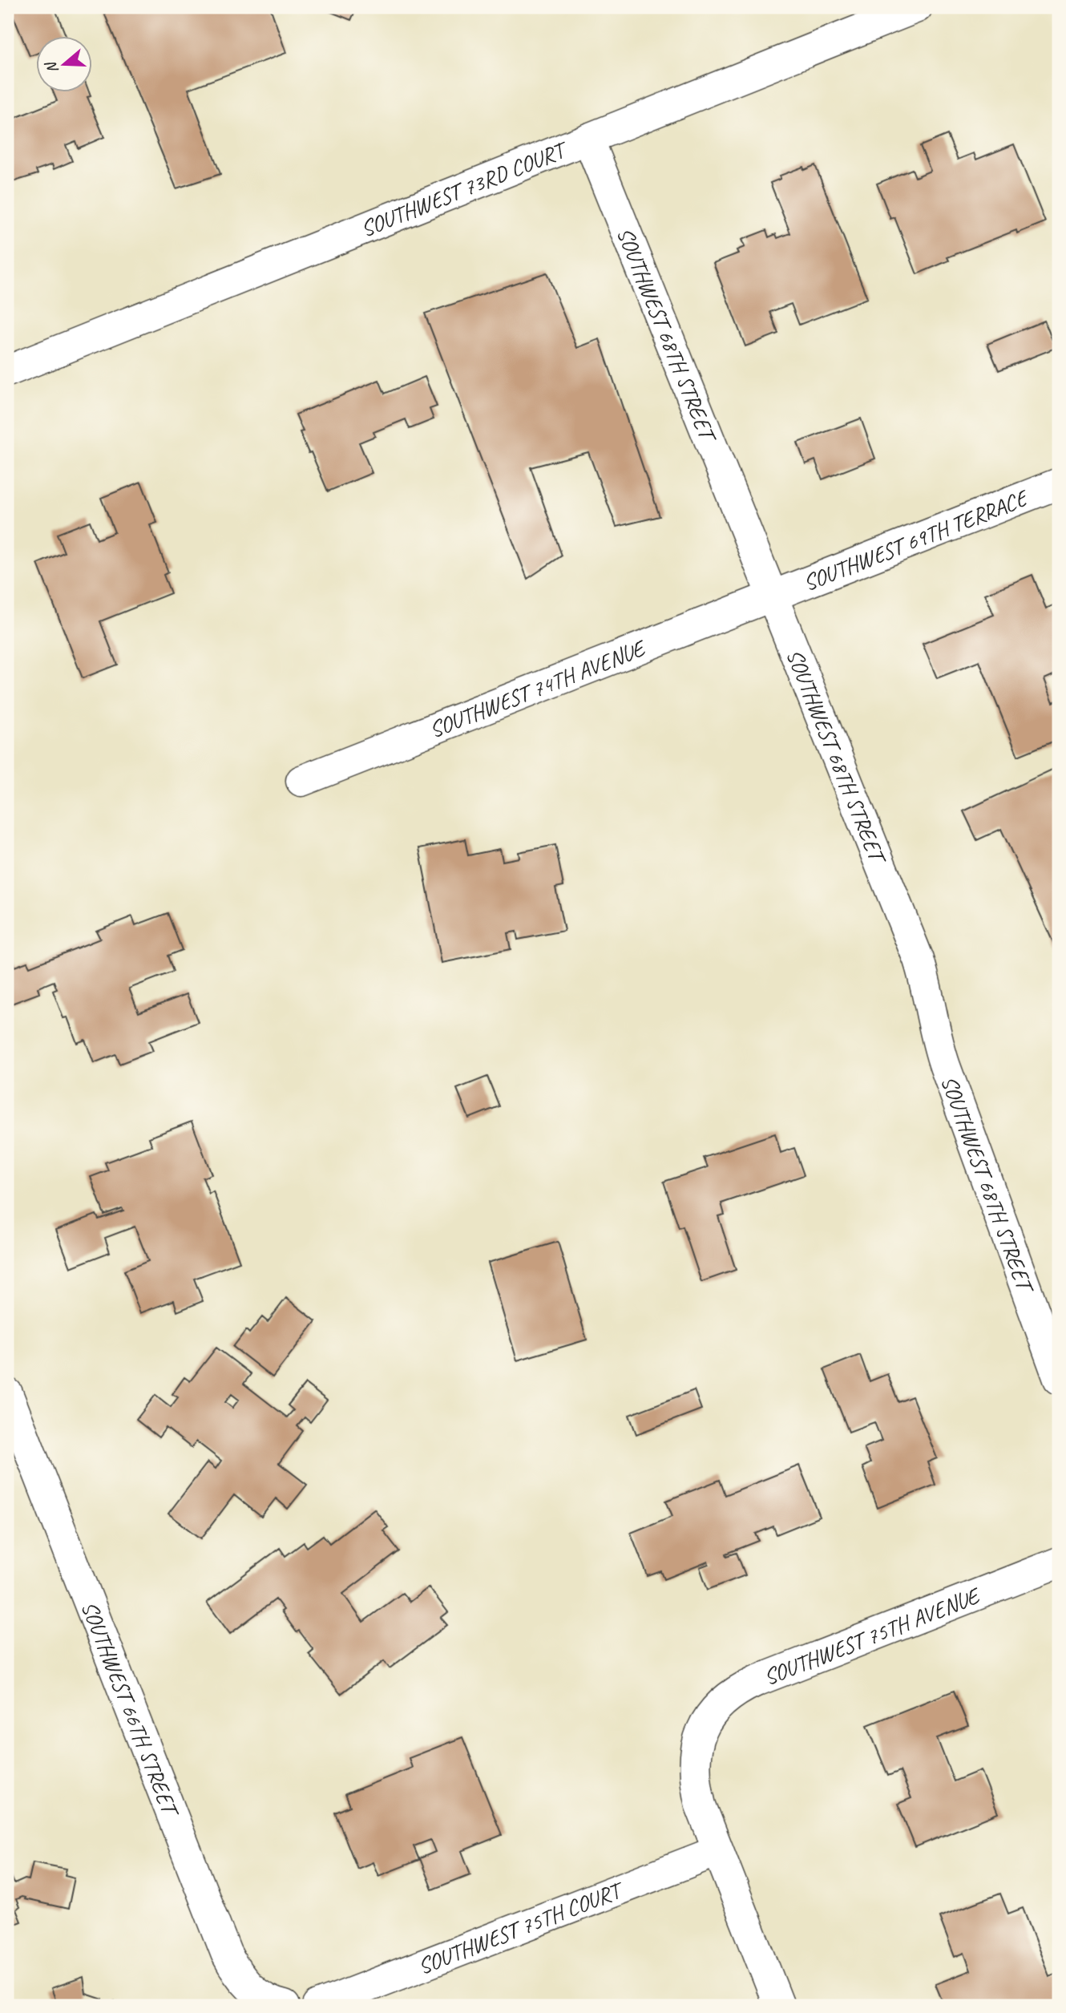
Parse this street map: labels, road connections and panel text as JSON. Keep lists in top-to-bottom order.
{
  "streets": {
    "street": [
      "SOUTHWEST 73RD COURT",
      "SOUTHWEST 68TH STREET",
      "SOUTHWEST 69TH TERRACE",
      "SOUTHWEST 74TH AVENUE",
      "SOUTHWEST 75TH AVENUE",
      "SOUTHWEST 66TH STREET",
      "SOUTHWEST 75TH COURT"
    ]
  },
  "crossings": [
    ["SOUTHWEST 73RD COURT", "SOUTHWEST 68TH STREET"],
    ["SOUTHWEST 68TH STREET", "SOUTHWEST 69TH TERRACE"],
    ["SOUTHWEST 68TH STREET", "SOUTHWEST 74TH AVENUE"],
    ["SOUTHWEST 69TH TERRACE", "SOUTHWEST 74TH AVENUE"],
    ["SOUTHWEST 75TH AVENUE", "SOUTHWEST 75TH COURT"]
  ],
  "north": "left"
}
